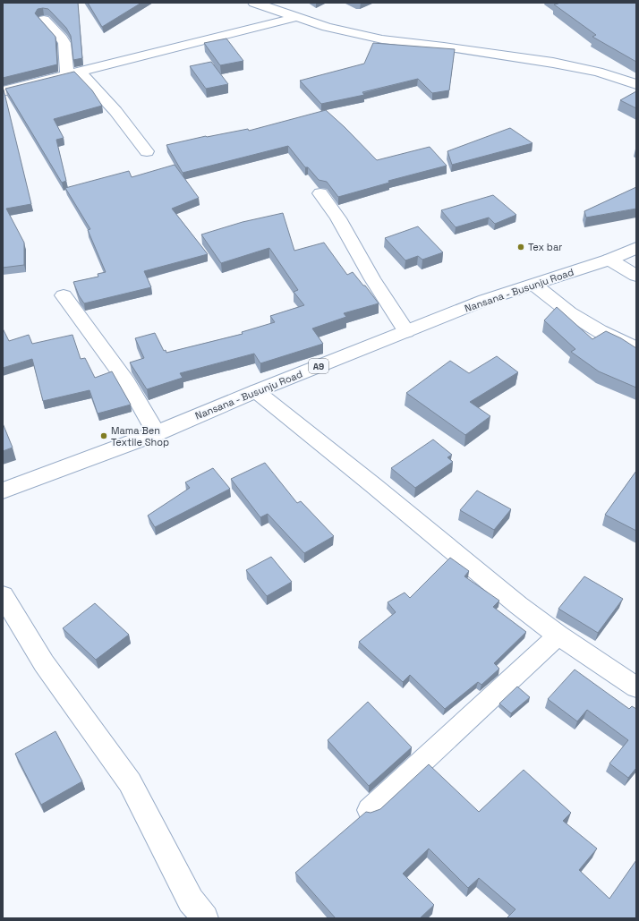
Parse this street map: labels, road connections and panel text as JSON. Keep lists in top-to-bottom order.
{
  "streets": {
    "street": ["Nansana - Busunju Road", "A9"]
  },
  "places": ["Tex bar", "Mama Ben Textile Shop"]
}
